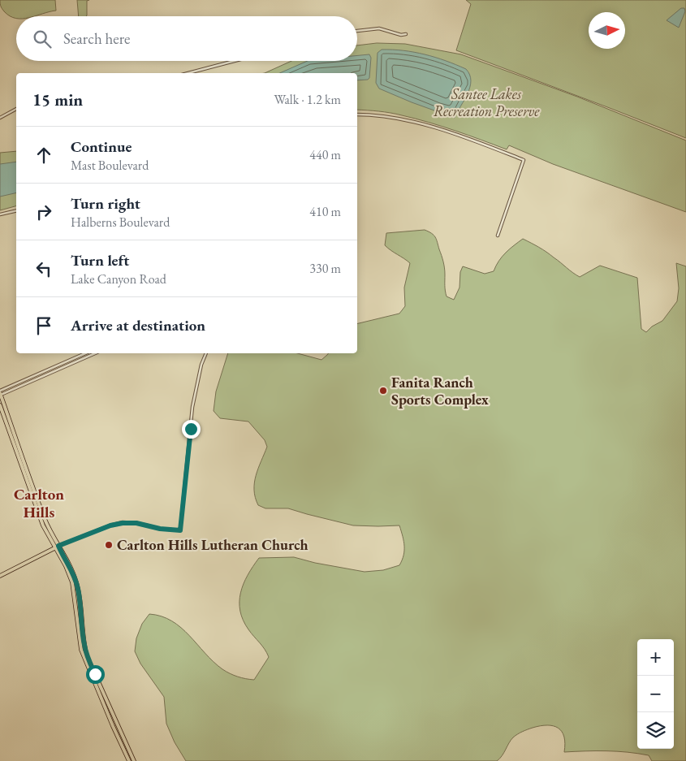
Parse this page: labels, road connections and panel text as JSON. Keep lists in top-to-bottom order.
{
  "districts": ["Carlton Hills"],
  "parks": ["Santee Lakes Recreation Preserve"],
  "places": ["Fanita Ranch Sports Complex", "Carlton Hills Lutheran Church"],
  "north": "right",
  "page": {
    "search": "Search here",
    "heading": ["15 min", "Walk · 1.2 km"],
    "list": [
      ["Continue", "Mast Boulevard", "440 m"],
      ["Turn right", "Halberns Boulevard", "410 m"],
      ["Turn left", "Lake Canyon Road", "330 m"],
      "Arrive at destination"
    ],
    "map_buttons": ["+", "−"]
  }
}
